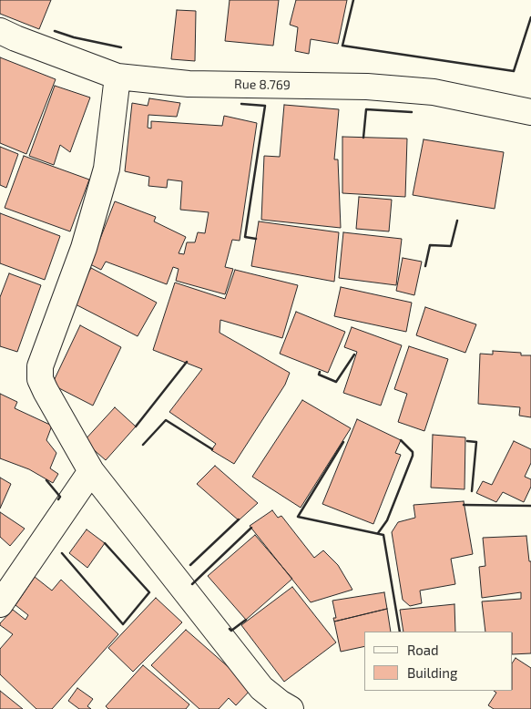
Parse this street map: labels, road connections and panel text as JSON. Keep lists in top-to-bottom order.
{
  "streets": {
    "street": ["Rue 8.769"]
  },
  "legend": ["Road", "Building"]
}
